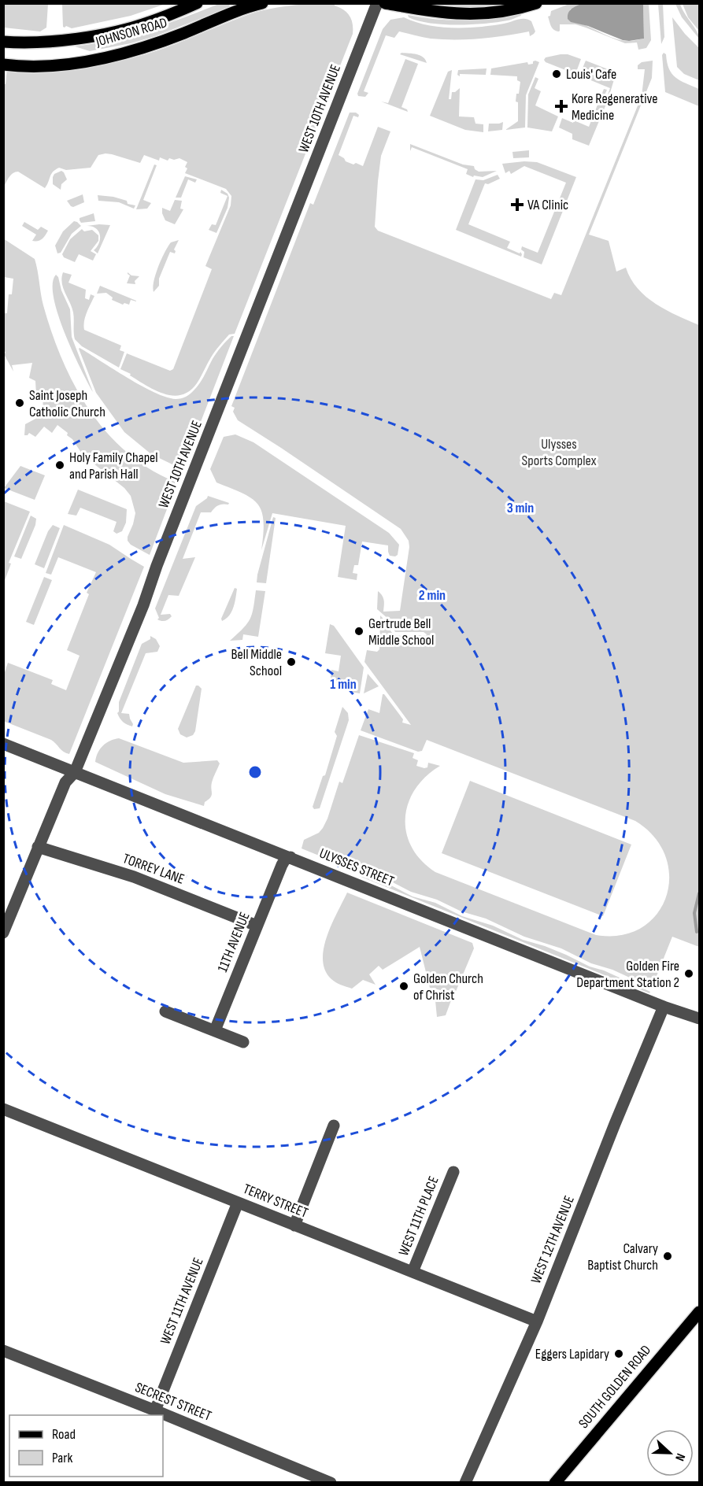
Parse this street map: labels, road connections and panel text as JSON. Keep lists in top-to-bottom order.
{
  "streets": {
    "main road": ["JOHNSON ROAD", "SOUTH GOLDEN ROAD"],
    "street": [
      "WEST 10TH AVENUE",
      "ULYSSES STREET",
      "TORREY LANE",
      "11TH AVENUE",
      "TERRY STREET",
      "WEST 11TH PLACE",
      "WEST 12TH AVENUE",
      "WEST 11TH AVENUE",
      "SECREST STREET"
    ]
  },
  "crossings": [
    ["WEST 10TH AVENUE", "ULYSSES STREET"],
    ["WEST 10TH AVENUE", "TORREY LANE"],
    ["ULYSSES STREET", "11TH AVENUE"],
    ["ULYSSES STREET", "WEST 12TH AVENUE"],
    ["TORREY LANE", "11TH AVENUE"],
    ["TERRY STREET", "WEST 11TH PLACE"],
    ["TERRY STREET", "WEST 12TH AVENUE"],
    ["TERRY STREET", "WEST 11TH AVENUE"],
    ["WEST 11TH AVENUE", "SECREST STREET"]
  ],
  "parks": ["Ulysses Sports Complex"],
  "places": {
    "other": [
      "Louis' Cafe",
      "Saint Joseph Catholic Church",
      "Holy Family Chapel and Parish Hall",
      "Gertrude Bell Middle School",
      "Bell Middle School",
      "Golden Fire Department Station 2",
      "Golden Church of Christ",
      "Calvary Baptist Church",
      "Eggers Lapidary"
    ],
    "health": ["Kore Regenerative Medicine", "VA Clinic"]
  },
  "legend": ["Road", "Park"],
  "north": "right",
  "rings": ["3 min", "2 min", "1 min"]
}
